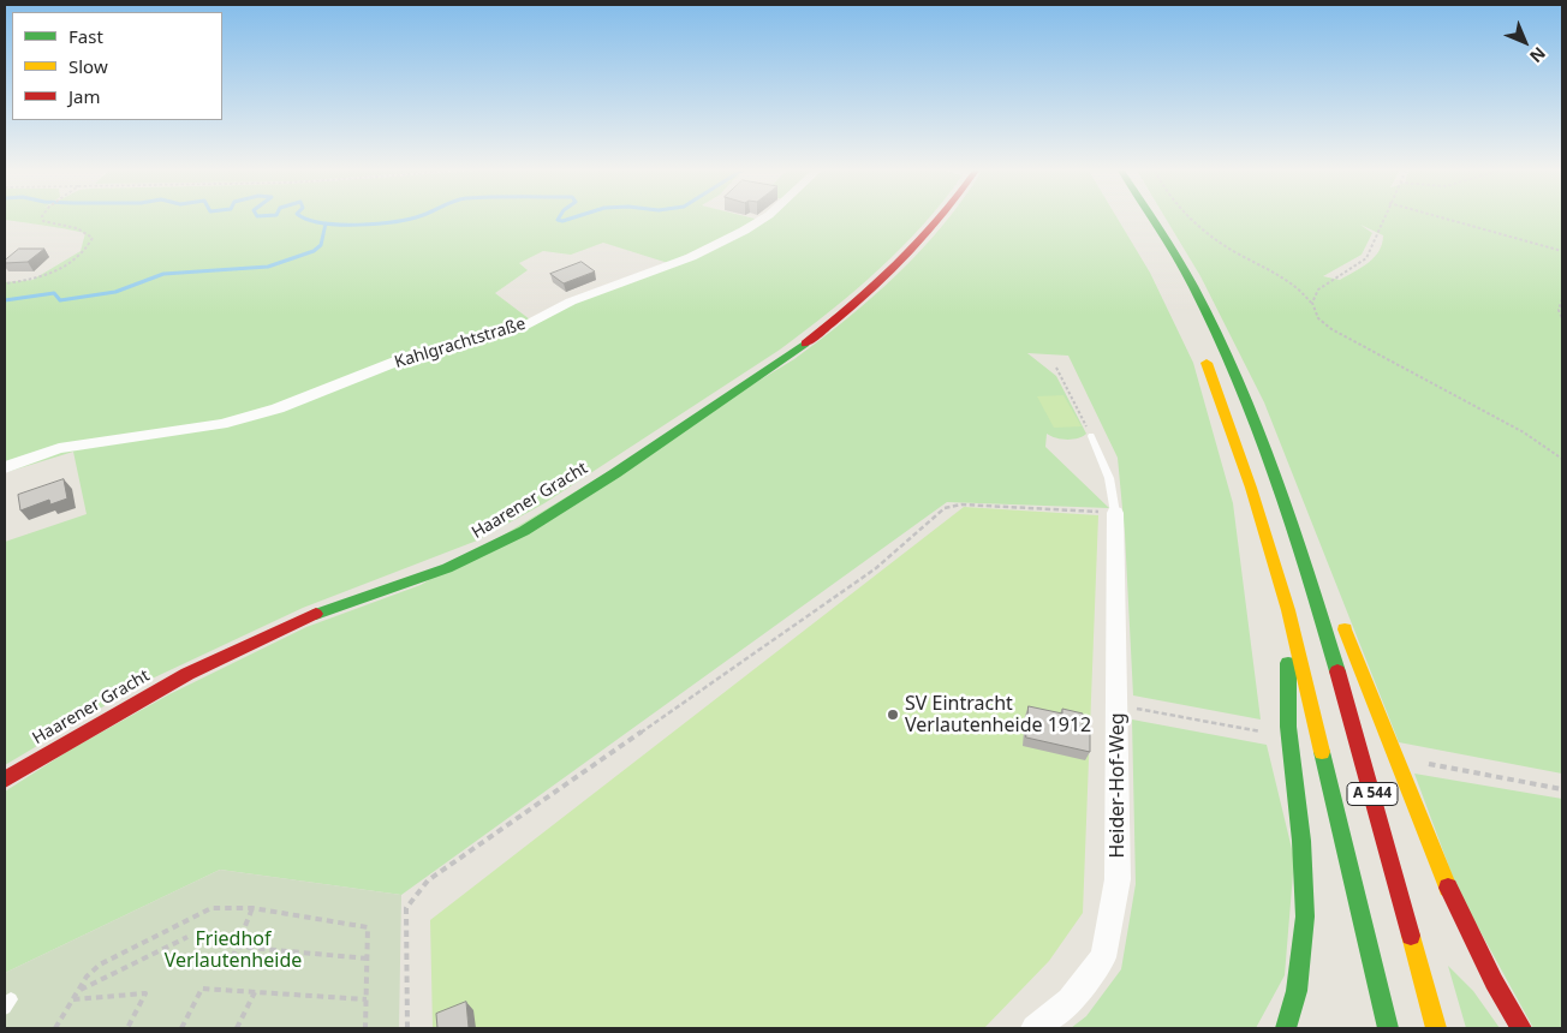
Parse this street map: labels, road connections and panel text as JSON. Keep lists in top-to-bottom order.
{
  "streets": {
    "main road": ["Haarener Gracht", "A 544"],
    "street": ["Kahlgrachtstraße", "Heider-Hof-Weg"]
  },
  "parks": ["Friedhof Verlautenheide"],
  "places": ["SV Eintracht Verlautenheide 1912"],
  "legend": ["Fast", "Slow", "Jam"],
  "north": "bottom right"
}
